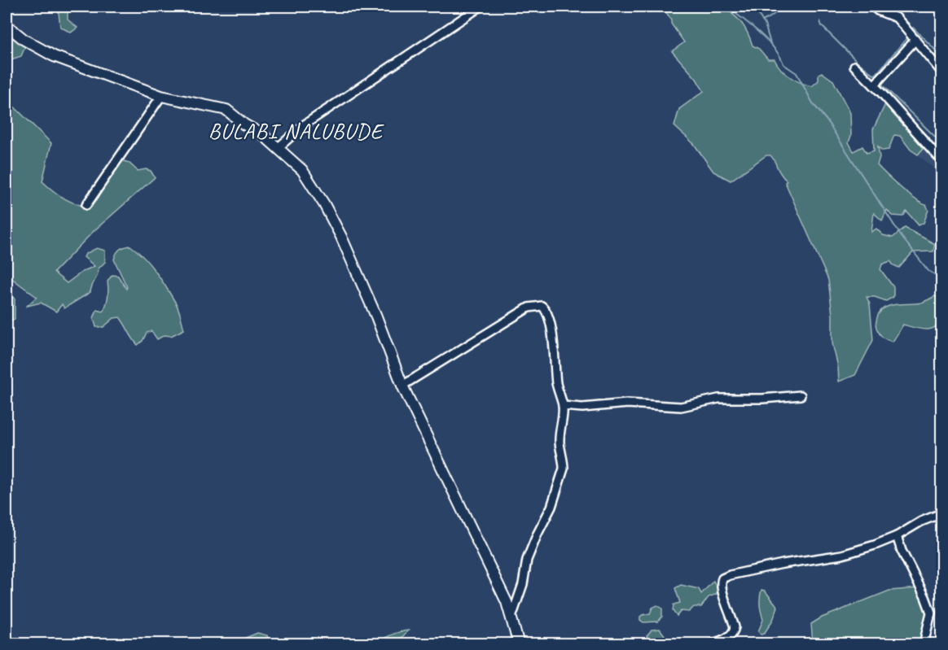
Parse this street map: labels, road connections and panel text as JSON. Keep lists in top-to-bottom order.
{
  "districts": ["BULABI NALUBUDE"]
}
